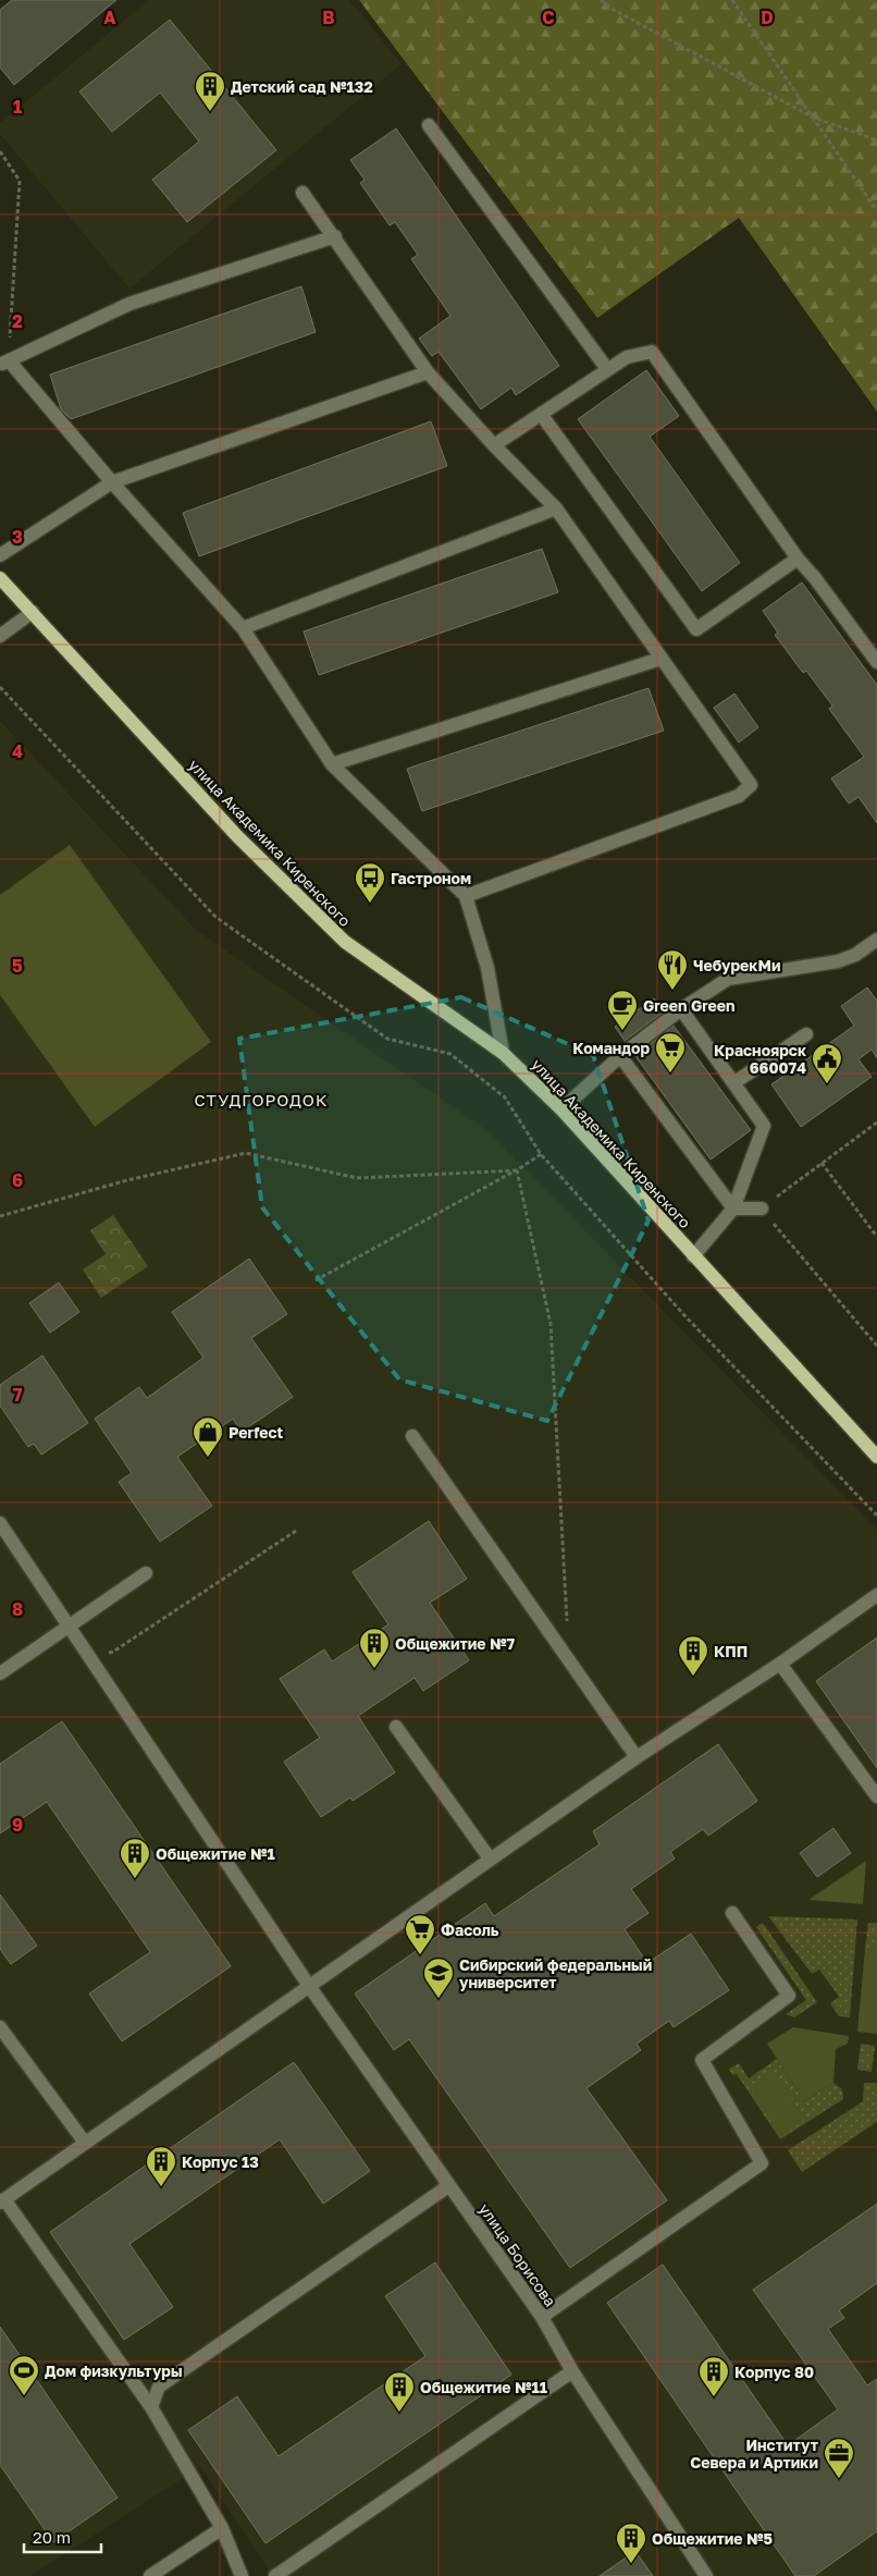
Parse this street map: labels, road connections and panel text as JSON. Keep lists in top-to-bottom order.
{
  "streets": {
    "main road": ["улица Академика Киренского"],
    "street": ["улица Борисова"]
  },
  "districts": ["СТУДГОРОДОК"],
  "places": {
    "building": [
      "Детский сад №132",
      "Общежитие №7",
      "КПП",
      "Общежитие №1",
      "Корпус 13",
      "Корпус 80",
      "Общежитие №11",
      "Общежитие №5"
    ],
    "bus stop": ["Гастроном"],
    "restaurant": ["ЧебурекМи"],
    "cafe": ["Green Green"],
    "supermarket": ["Командор", "Фасоль"],
    "public building": ["Красноярск 660074"],
    "shop": ["Perfect"],
    "school or university": ["Сибирский федеральный университет"],
    "sports": ["Дом физкультуры"],
    "office": ["Институт Севера и Артики"]
  },
  "scale_bar": "20 m",
  "grid": {
    "columns": [
      "A",
      "B",
      "C",
      "D"
    ],
    "rows": [
      "1",
      "2",
      "3",
      "4",
      "5",
      "6",
      "7",
      "8",
      "9"
    ]
  }
}
